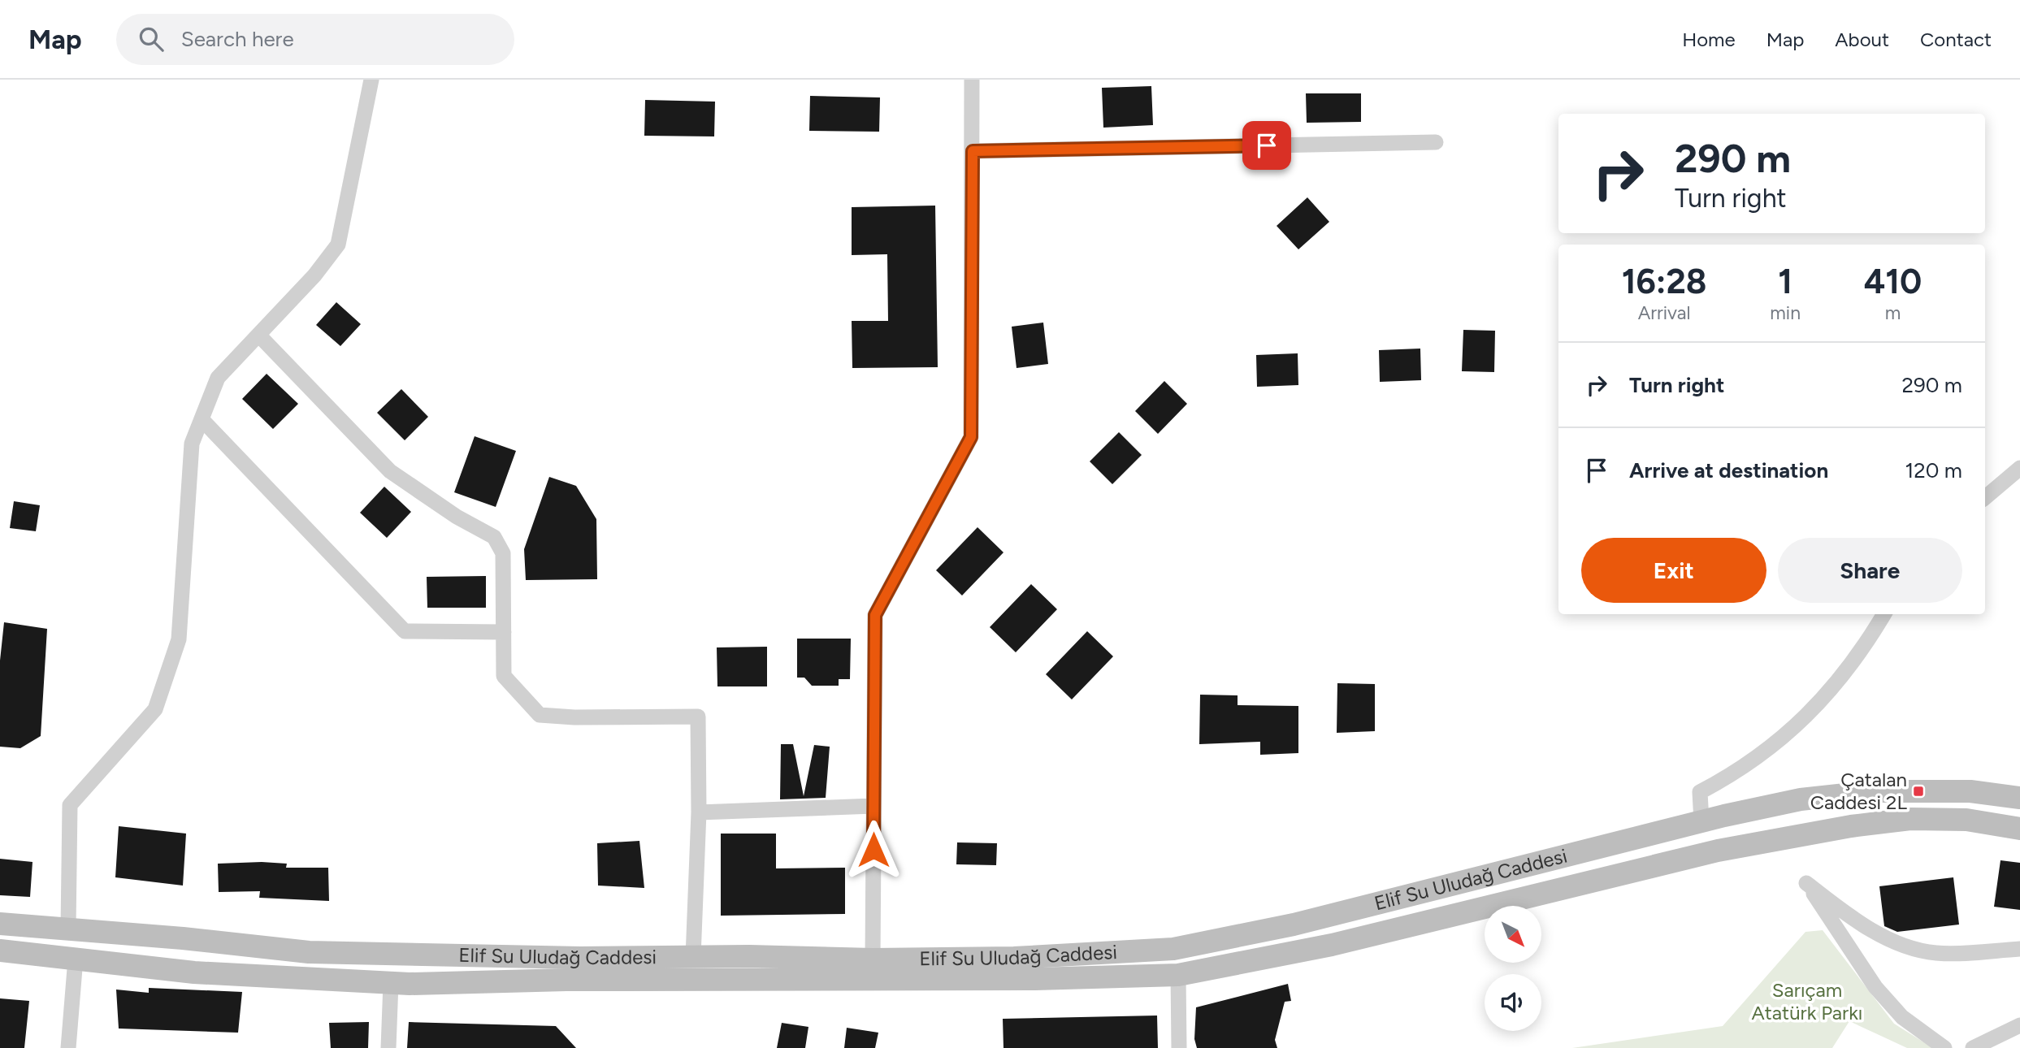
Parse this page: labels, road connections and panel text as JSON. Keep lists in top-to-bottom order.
{
  "streets": {
    "main road": ["Elif Su Uludağ Caddesi"]
  },
  "parks": ["Sarıçam Atatürk Parkı"],
  "places": {
    "transit": ["Çatalan Caddesi 2L"]
  },
  "north": "bottom right",
  "page": {
    "header": "Map",
    "search": "Search here",
    "nav": [
      "Home",
      "Map",
      "About",
      "Contact"
    ],
    "turn": ["290 m", "Turn right"],
    "eta": [
      "16:28",
      "Arrival",
      "1",
      "min",
      "410",
      "m"
    ],
    "list": [
      {
        "name": "Turn right",
        "value": "290 m"
      },
      {
        "name": "Arrive at destination",
        "value": "120 m"
      }
    ],
    "buttons": ["Exit", "Share"]
  }
}
